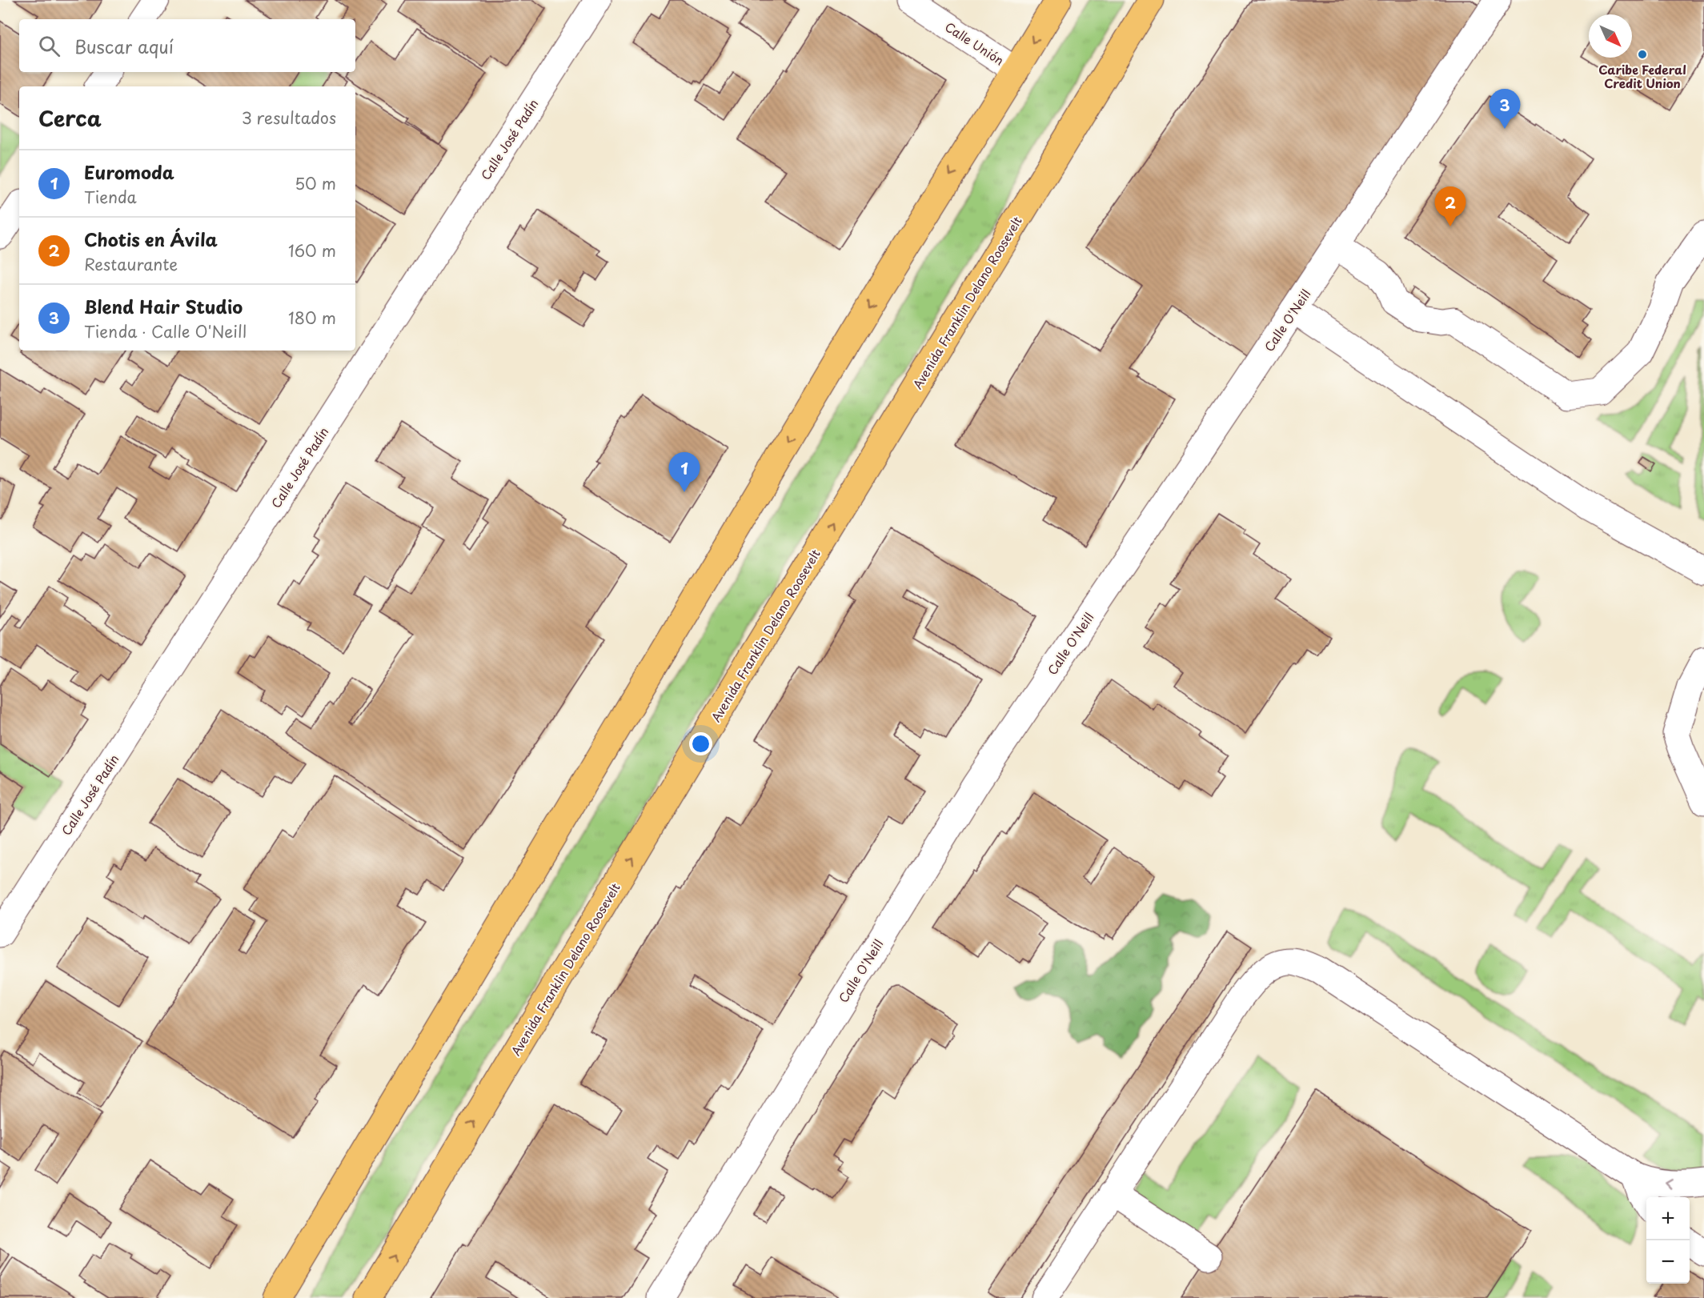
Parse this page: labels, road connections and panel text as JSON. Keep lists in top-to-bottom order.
{
  "streets": {
    "main road": ["Avenida Franklin Delano Roosevelt"],
    "street": ["Calle Unión", "Calle José Padín", "Calle O'Neill"]
  },
  "places": ["Caribe Federal Credit Union"],
  "north": "bottom right",
  "page": {
    "search": "Buscar aquí",
    "heading": ["Cerca", "3 resultados"],
    "pins": ["3", "2", "1"],
    "list": [
      {
        "mark": "1",
        "name": "Euromoda",
        "note": "Tienda",
        "value": "50 m"
      },
      {
        "mark": "2",
        "name": "Chotis en Ávila",
        "note": "Restaurante",
        "value": "160 m"
      },
      {
        "mark": "3",
        "name": "Blend Hair Studio",
        "note": "Tienda · Calle O'Neill",
        "value": "180 m"
      }
    ],
    "map_buttons": ["+", "−"]
  }
}
